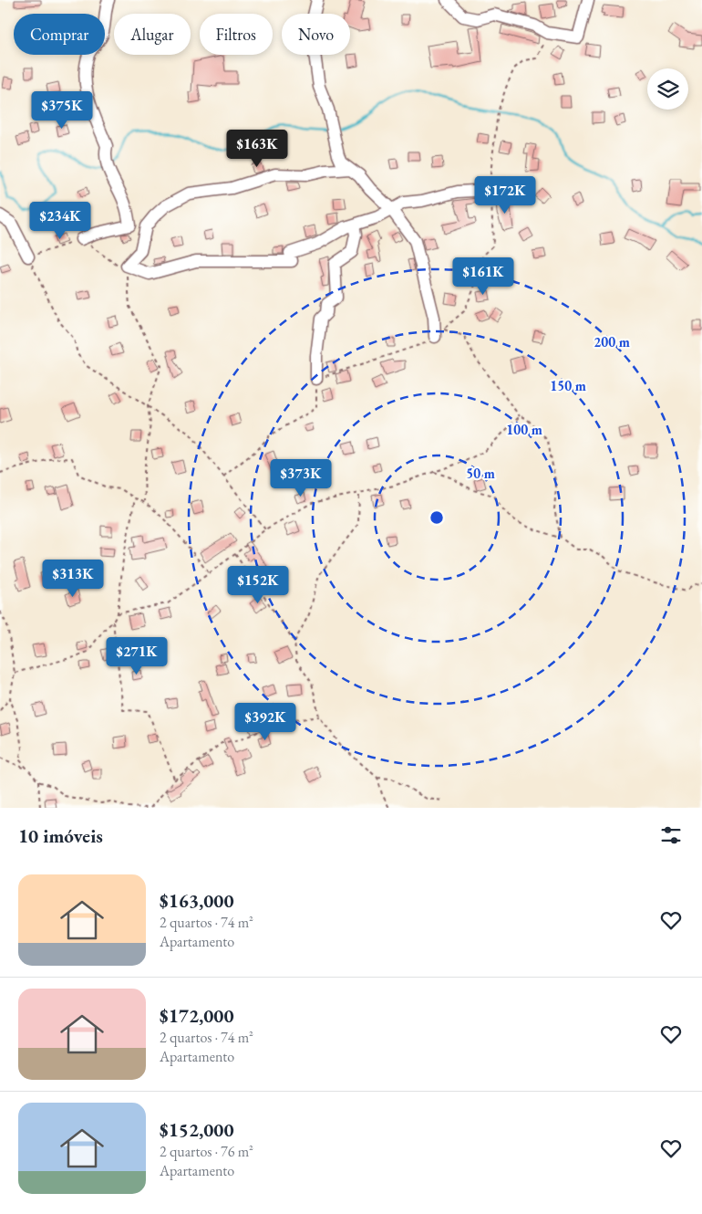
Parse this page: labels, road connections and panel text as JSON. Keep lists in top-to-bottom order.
{
  "page": {
    "chip": [
      "Comprar",
      "Alugar",
      "Filtros",
      "Novo"
    ],
    "price": [
      "$375K",
      "$163K",
      "$172K",
      "$234K",
      "$161K",
      "$373K",
      "$313K",
      "$152K",
      "$271K",
      "$392K"
    ],
    "heading": "10 imóveis",
    "list": [
      {
        "name": "$163,000",
        "note": "2 quartos · 74 m² · Apartamento"
      },
      {
        "name": "$172,000",
        "note": "2 quartos · 74 m² · Apartamento"
      },
      {
        "name": "$152,000",
        "note": "2 quartos · 76 m² · Apartamento"
      }
    ]
  },
  "rings": [
    "200 m",
    "150 m",
    "100 m",
    "50 m"
  ]
}
